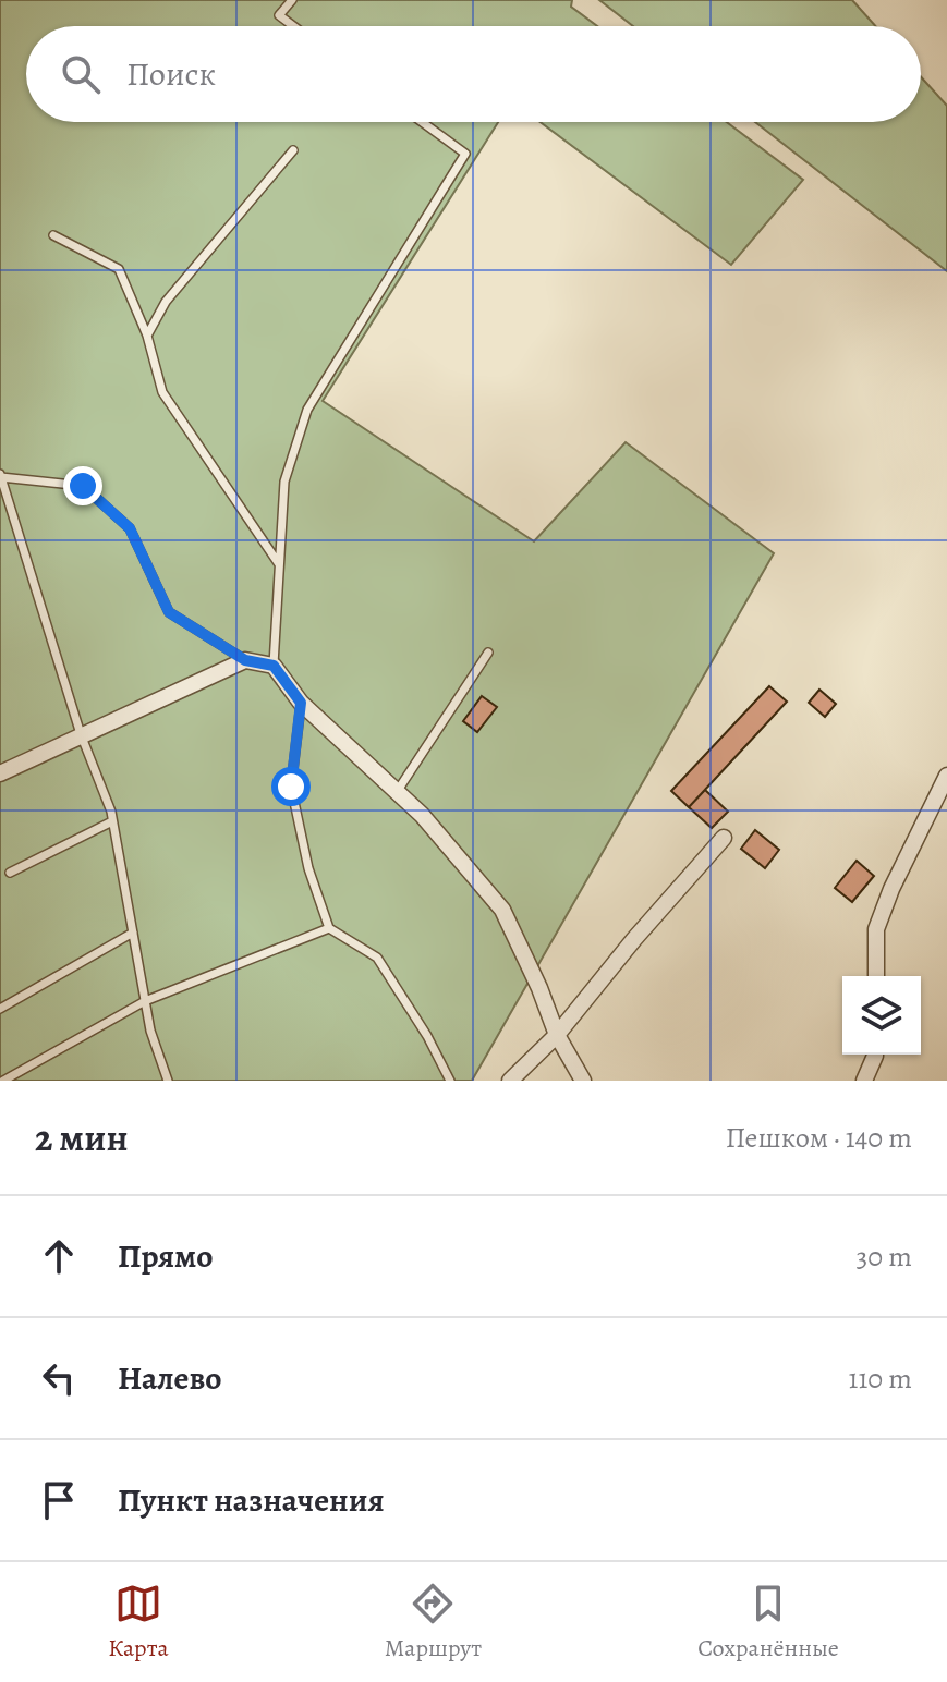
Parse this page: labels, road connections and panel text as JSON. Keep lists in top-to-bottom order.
{
  "page": {
    "search": "Поиск",
    "heading": ["2 мин", "Пешком · 140 m"],
    "list": [
      ["Прямо", "30 m"],
      ["Налево", "110 m"],
      "Пункт назначения"
    ],
    "nav": ["Карта", "Маршрут", "Сохранённые"]
  }
}
